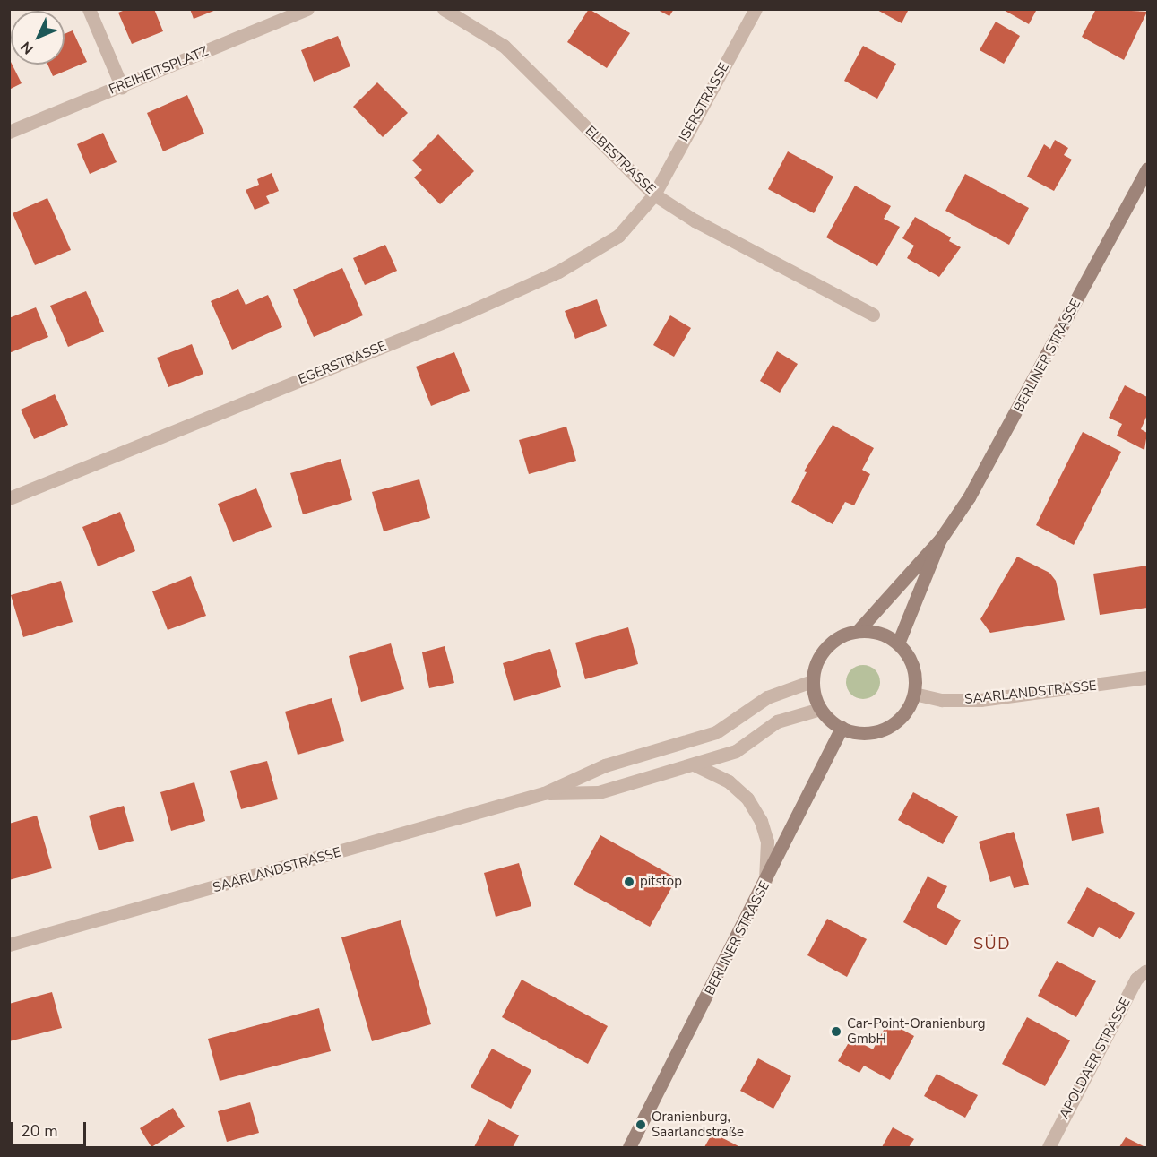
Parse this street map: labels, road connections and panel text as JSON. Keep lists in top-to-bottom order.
{
  "streets": {
    "main road": ["BERLINER STRASSE"],
    "street": [
      "FREIHEITSPLATZ",
      "ISERSTRASSE",
      "ELBESTRASSE",
      "EGERSTRASSE",
      "SAARLANDSTRASSE",
      "APOLDAER STRASSE"
    ]
  },
  "crossings": [
    ["ISERSTRASSE", "ELBESTRASSE"],
    ["ISERSTRASSE", "EGERSTRASSE"],
    ["ELBESTRASSE", "EGERSTRASSE"],
    ["BERLINER STRASSE", "SAARLANDSTRASSE"]
  ],
  "districts": ["SÜD"],
  "places": ["pitstop", "Car-Point-Oranienburg GmbH", "Oranienburg, Saarlandstraße"],
  "scale_bar": "20 m",
  "north": "bottom left"
}
